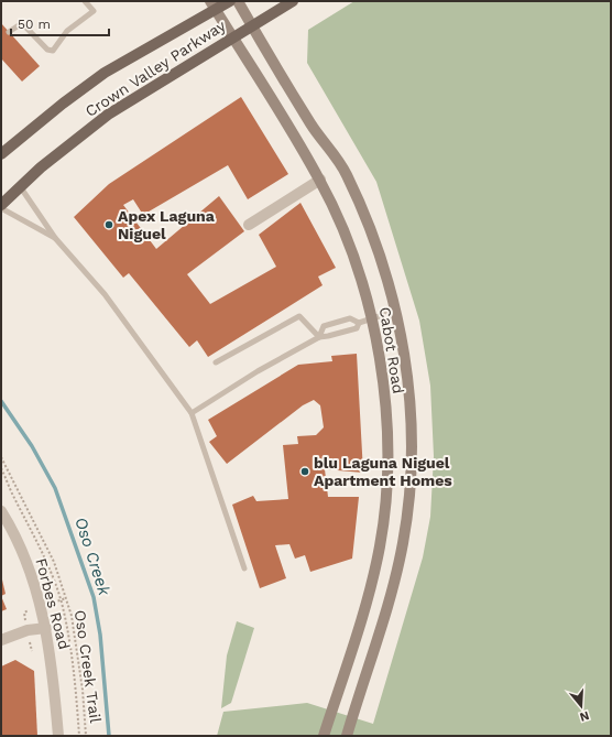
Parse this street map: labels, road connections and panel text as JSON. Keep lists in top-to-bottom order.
{
  "streets": {
    "main road": ["Crown Valley Parkway", "Cabot Road"],
    "street": ["Forbes Road"],
    "path": ["Oso Creek Trail"]
  },
  "crossings": [
    ["Crown Valley Parkway", "Cabot Road"]
  ],
  "water": ["Oso Creek"],
  "places": ["Apex Laguna Niguel", "blu Laguna Niguel Apartment Homes"],
  "scale_bar": "50 m",
  "north": "bottom"
}
